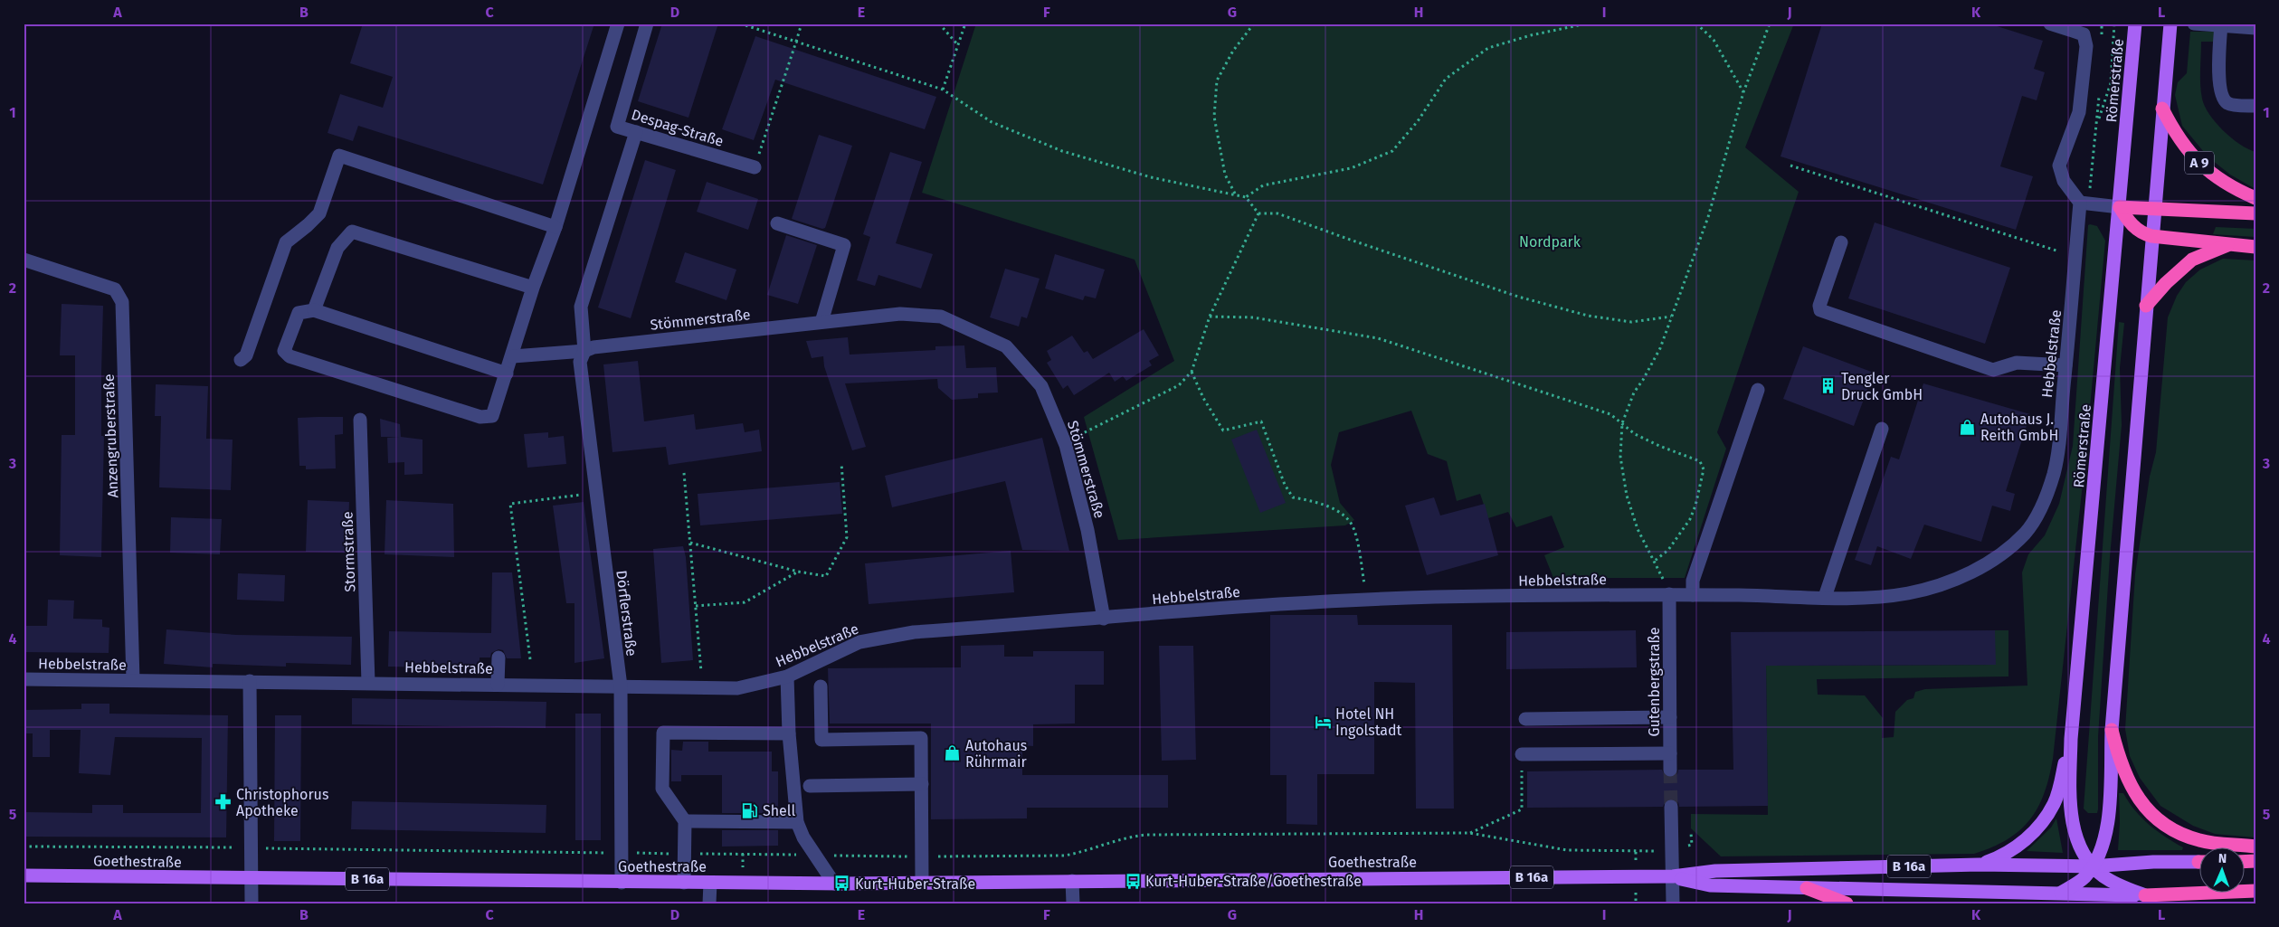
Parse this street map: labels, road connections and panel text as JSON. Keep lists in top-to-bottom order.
{
  "streets": {
    "highway": ["A 9", "B 16a"],
    "main road": ["Römerstraße", "Goethestraße"],
    "street": [
      "Despag-Straße",
      "Stömmerstraße",
      "Hebbelstraße",
      "Anzengruberstraße",
      "Stormstraße",
      "Dörflerstraße",
      "Gutenbergstraße"
    ]
  },
  "crossings": [
    ["Römerstraße", "B 16a"],
    ["Despag-Straße", "Dörflerstraße"],
    ["Stömmerstraße", "Hebbelstraße"],
    ["Stömmerstraße", "Dörflerstraße"],
    ["Hebbelstraße", "Anzengruberstraße"],
    ["Hebbelstraße", "Stormstraße"],
    ["Hebbelstraße", "Dörflerstraße"],
    ["Hebbelstraße", "Gutenbergstraße"],
    ["Dörflerstraße", "Goethestraße"],
    ["Goethestraße", "B 16a"]
  ],
  "parks": ["Nordpark"],
  "places": {
    "building": ["Tengler Druck GmbH"],
    "shop": ["Autohaus J. Reith GmbH", "Autohaus Rührmair"],
    "hotel": ["Hotel NH Ingolstadt"],
    "pharmacy": ["Christophorus Apotheke"],
    "fuel station": ["Shell"],
    "bus stop": ["Kurt-Huber-Straße/Goethestraße", "Kurt-Huber-Straße"]
  },
  "north": "top",
  "grid": {
    "columns": [
      "A",
      "B",
      "C",
      "D",
      "E",
      "F",
      "G",
      "H",
      "I",
      "J",
      "K",
      "L"
    ],
    "rows": [
      "1",
      "2",
      "3",
      "4",
      "5"
    ]
  }
}
